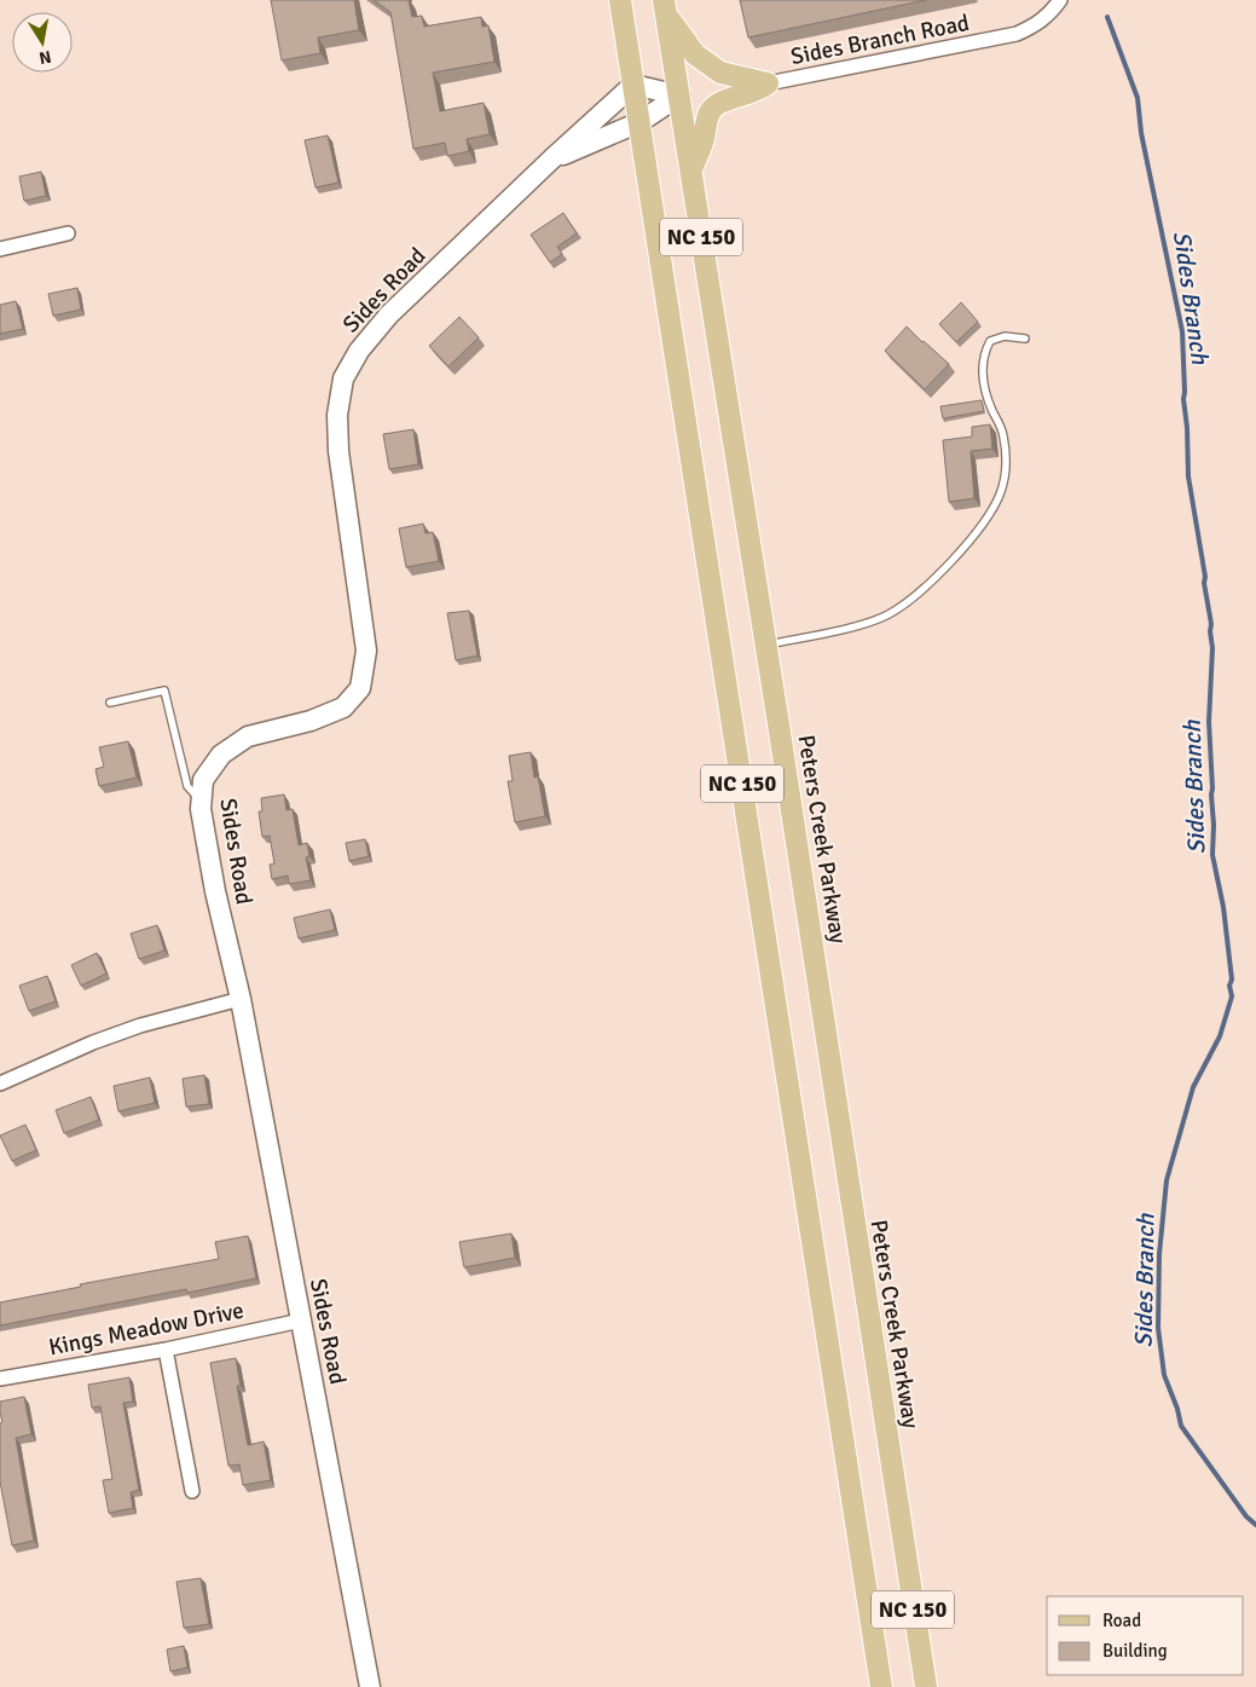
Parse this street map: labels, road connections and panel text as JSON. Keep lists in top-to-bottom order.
{
  "streets": {
    "main road": ["NC 150", "Peters Creek Parkway"],
    "street": ["Sides Branch Road", "Sides Road", "Kings Meadow Drive"]
  },
  "crossings": [
    ["NC 150", "Sides Road"],
    ["Sides Road", "Peters Creek Parkway"],
    ["Sides Road", "Kings Meadow Drive"]
  ],
  "water": ["Sides Branch"],
  "legend": ["Road", "Building"],
  "north": "bottom"
}
